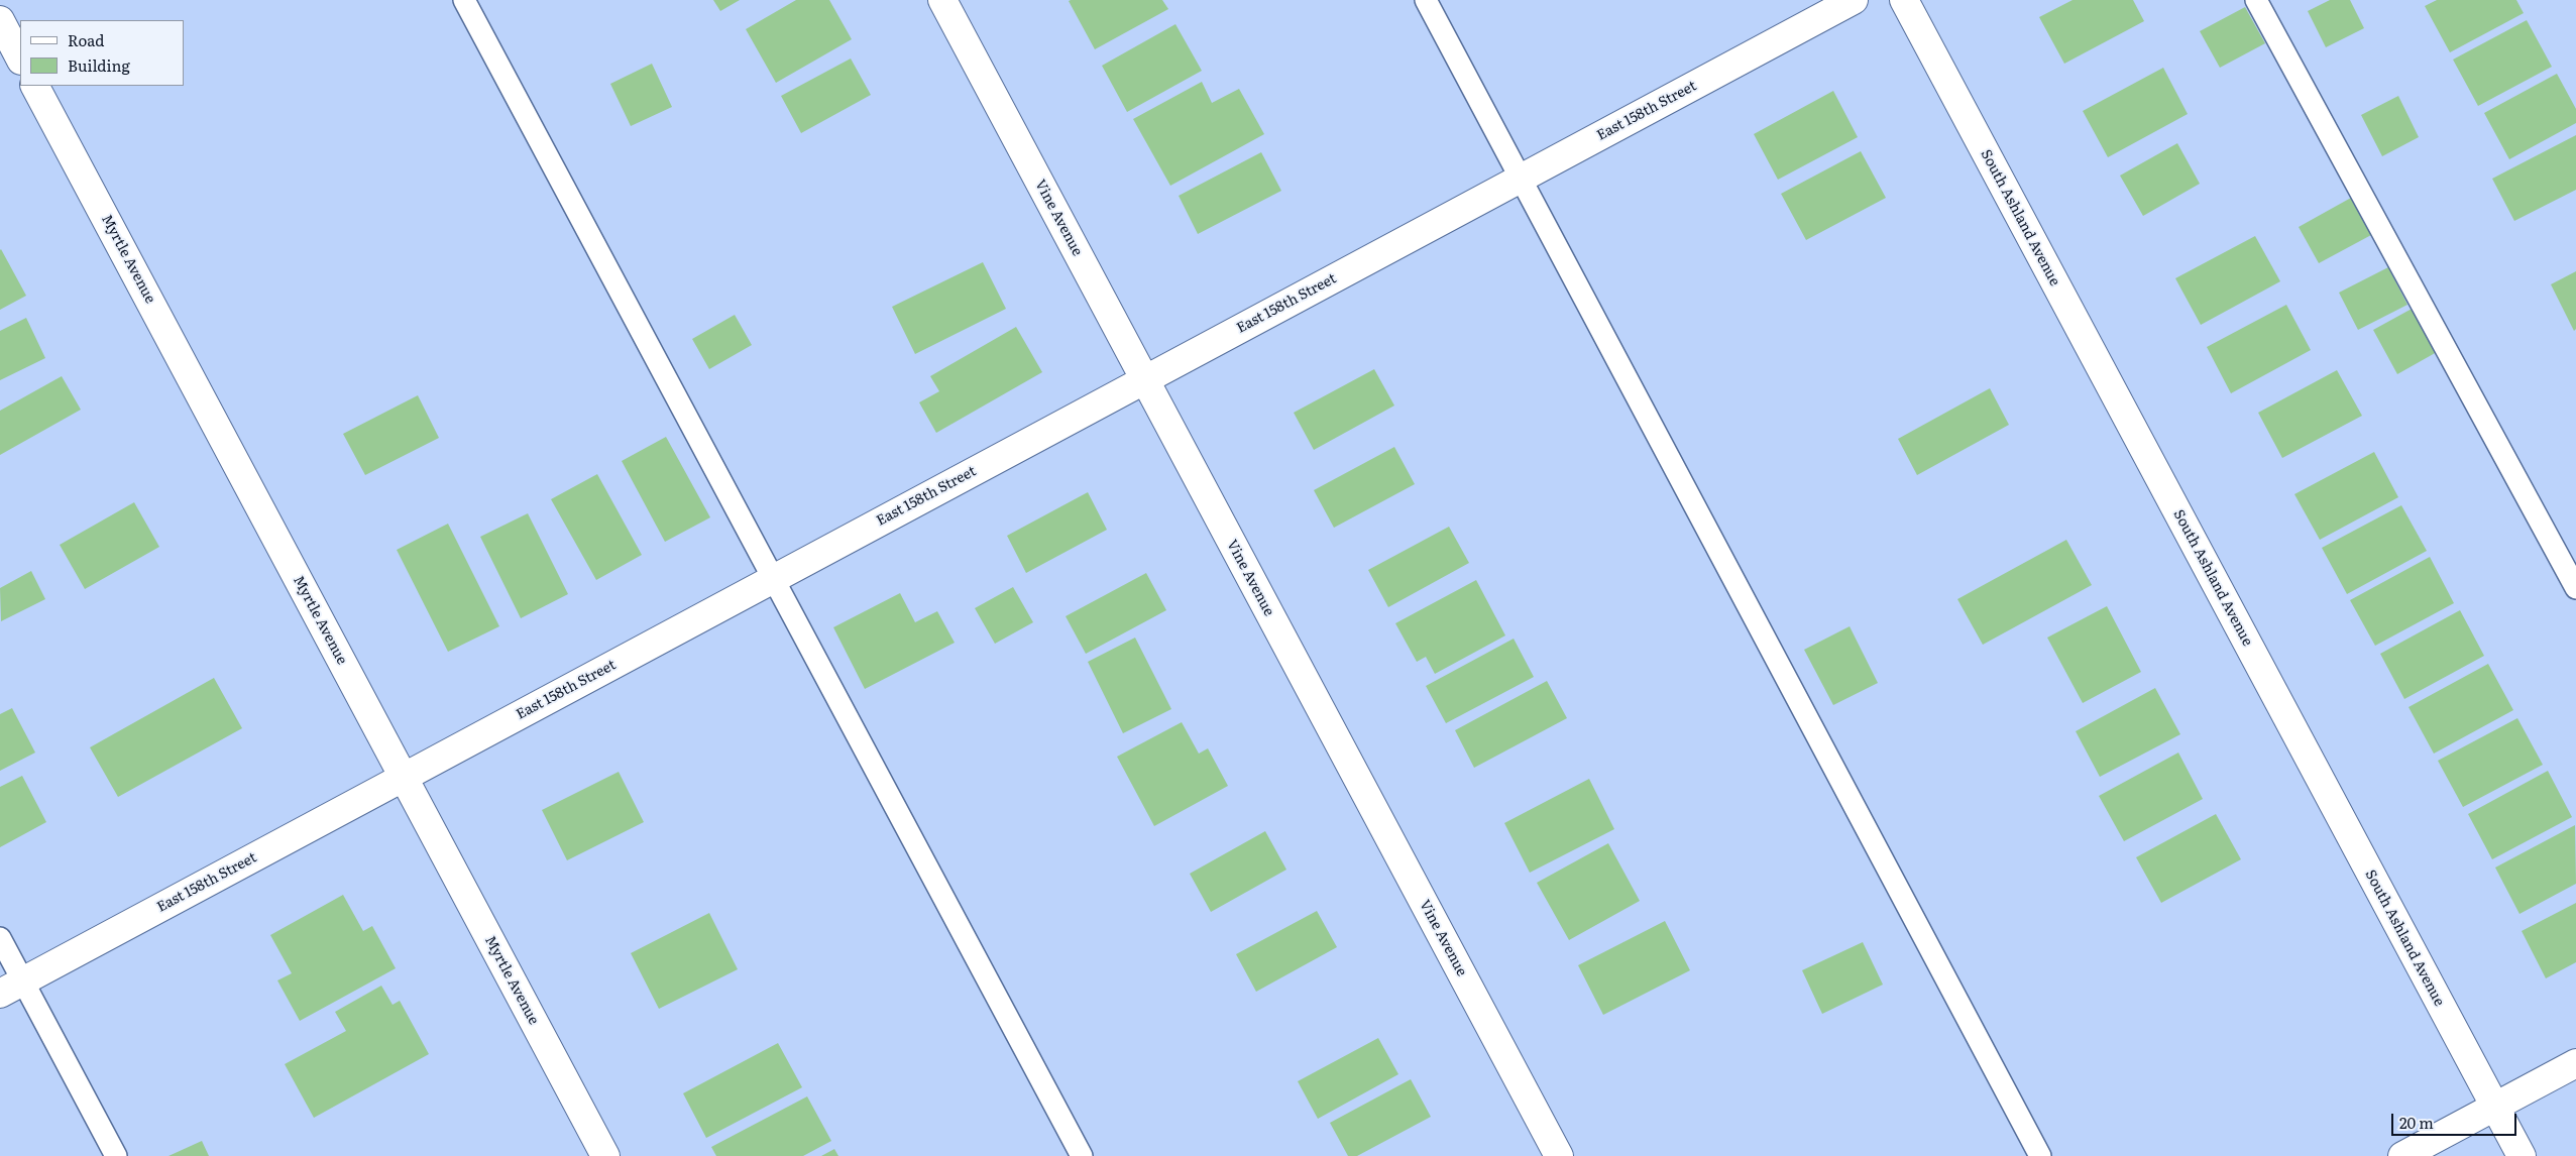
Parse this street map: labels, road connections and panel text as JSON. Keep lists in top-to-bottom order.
{
  "streets": {
    "street": [
      "East 158th Street",
      "Vine Avenue",
      "South Ashland Avenue",
      "Myrtle Avenue"
    ]
  },
  "crossings": [
    ["East 158th Street", "Vine Avenue"],
    ["East 158th Street", "Myrtle Avenue"]
  ],
  "legend": ["Road", "Building"],
  "scale_bar": "20 m"
}
